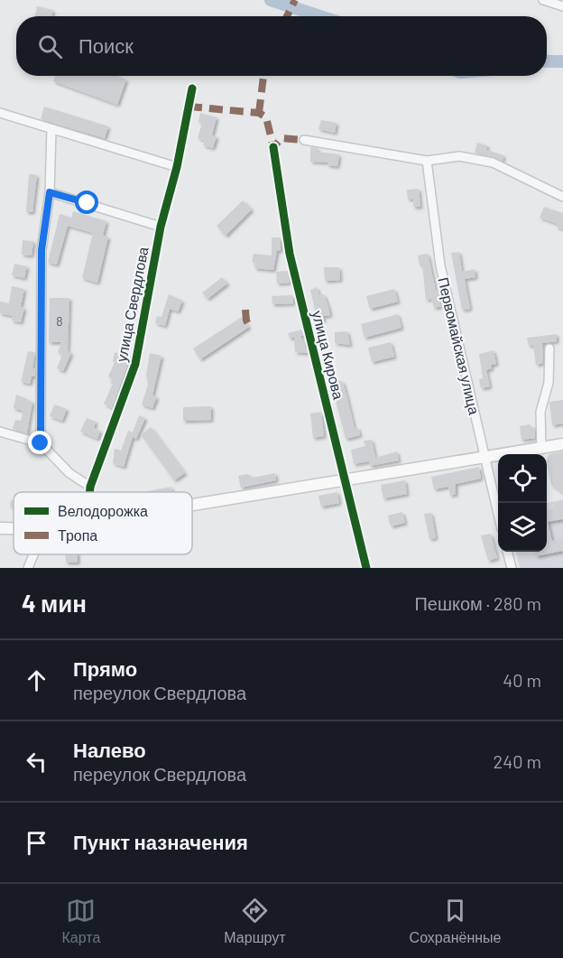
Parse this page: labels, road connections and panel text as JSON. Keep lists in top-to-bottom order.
{
  "streets": {
    "street": ["улица Свердлова", "Первомайская улица", "улица Кирова"]
  },
  "house_numbers": ["8"],
  "legend": ["Велодорожка", "Тропа"],
  "page": {
    "search": "Поиск",
    "heading": ["4 мин", "Пешком · 280 m"],
    "list": [
      ["Прямо", "переулок Свердлова", "40 m"],
      ["Налево", "переулок Свердлова", "240 m"],
      "Пункт назначения"
    ],
    "nav": ["Карта", "Маршрут", "Сохранённые"]
  }
}
